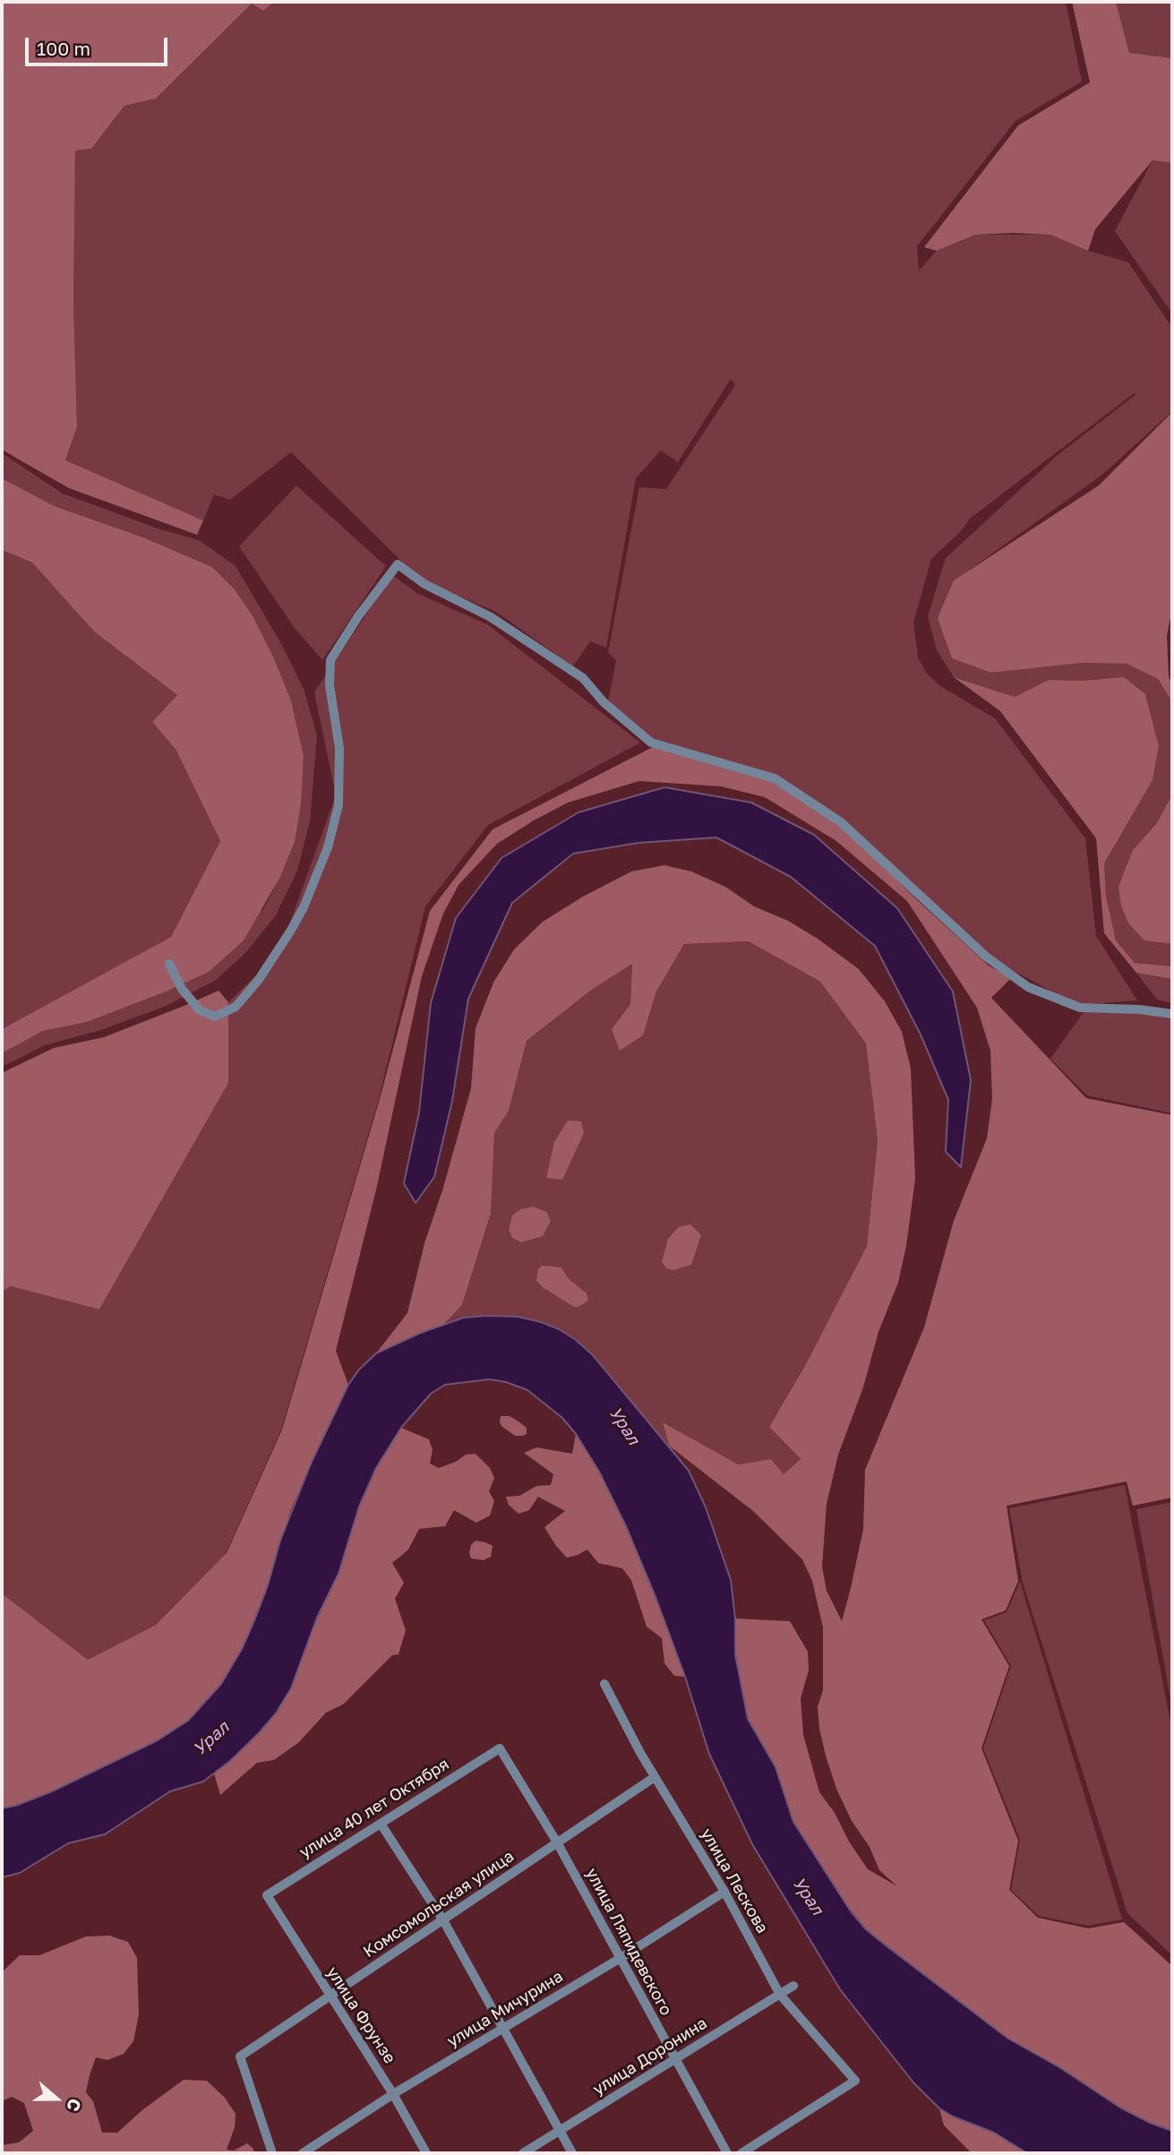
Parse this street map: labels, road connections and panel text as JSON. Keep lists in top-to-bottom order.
{
  "streets": {
    "street": [
      "улица 40 лет Октября",
      "улица Лескова",
      "Комсомольская улица",
      "улица Ляпидевского",
      "улица Мичурина",
      "улица Фрунзе",
      "улица Доронина"
    ]
  },
  "crossings": [
    ["улица 40 лет Октября", "улица Ляпидевского"],
    ["улица 40 лет Октября", "улица Фрунзе"],
    ["улица Лескова", "Комсомольская улица"],
    ["улица Лескова", "улица Мичурина"],
    ["улица Лескова", "улица Доронина"],
    ["Комсомольская улица", "улица Ляпидевского"],
    ["Комсомольская улица", "улица Фрунзе"],
    ["улица Ляпидевского", "улица Мичурина"],
    ["улица Ляпидевского", "улица Доронина"],
    ["улица Мичурина", "улица Фрунзе"]
  ],
  "water": ["Урал"],
  "scale_bar": "100 m",
  "north": "right"
}
